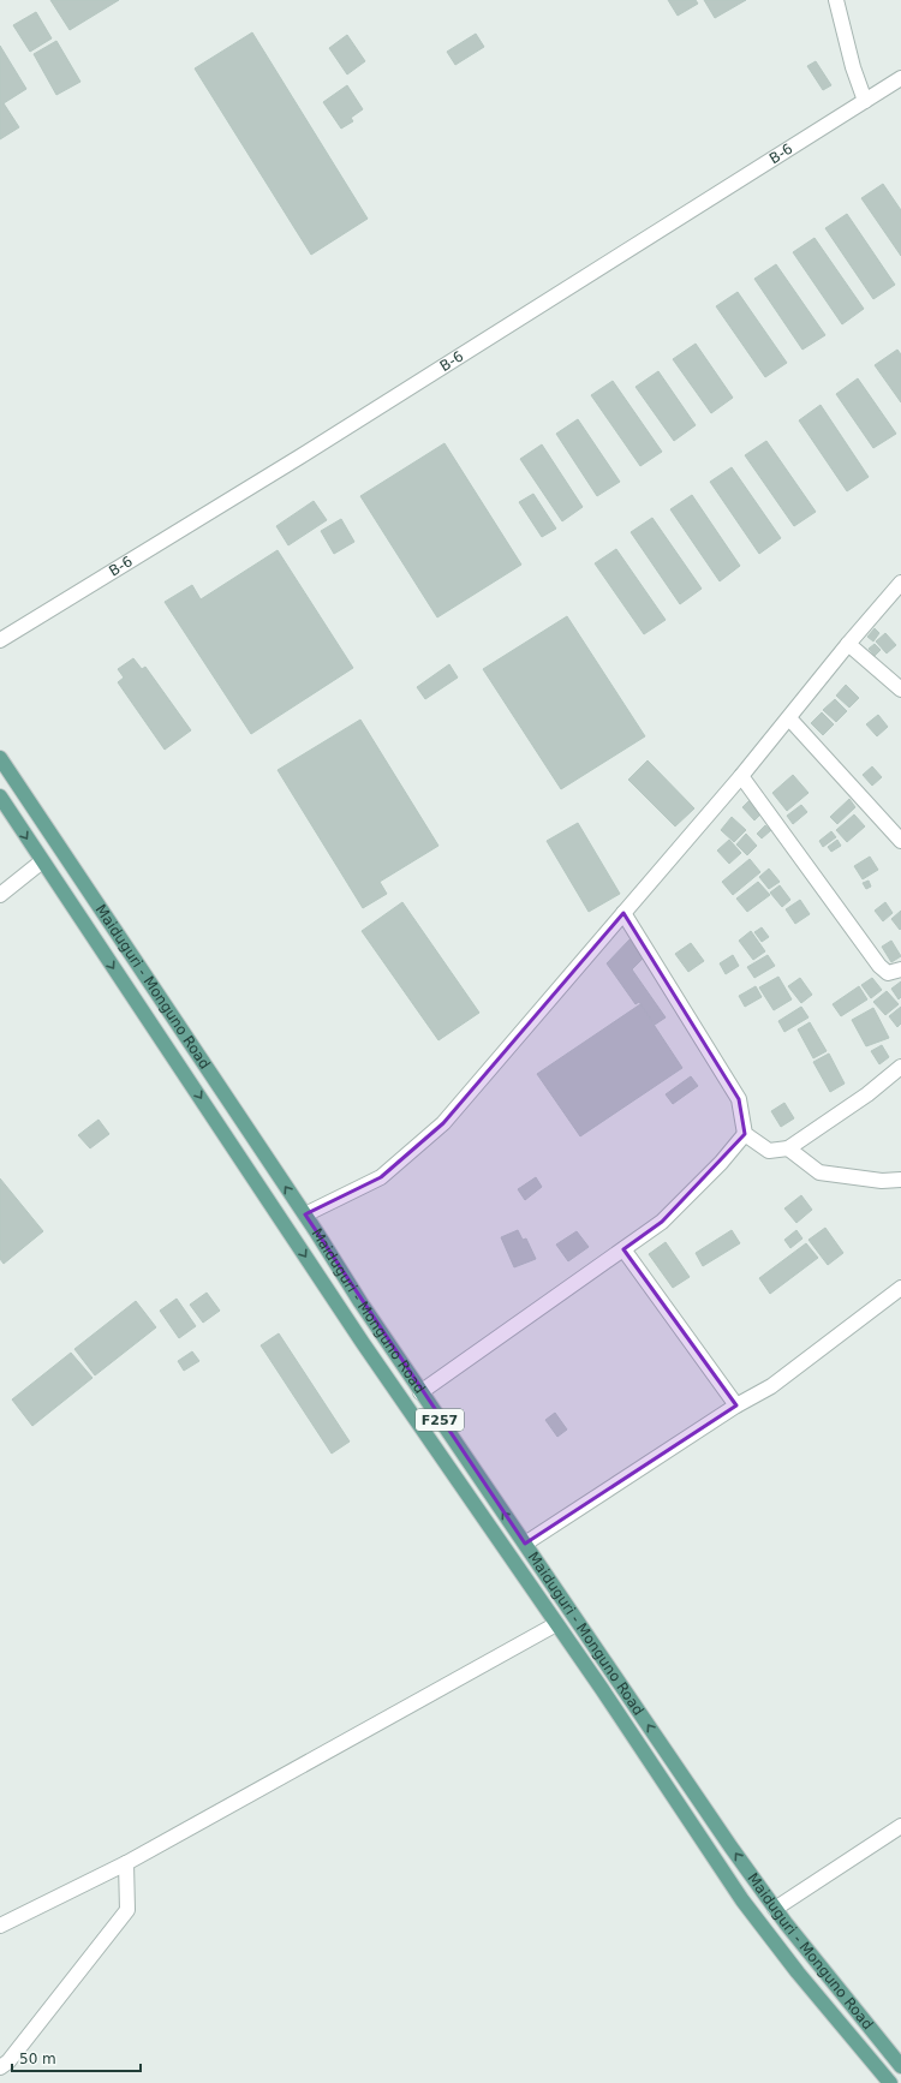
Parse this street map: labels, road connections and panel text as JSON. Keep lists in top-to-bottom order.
{
  "streets": {
    "main road": ["Maiduguri - Monguno Road", "F257"],
    "street": ["B-6"]
  },
  "scale_bar": "50 m"
}
